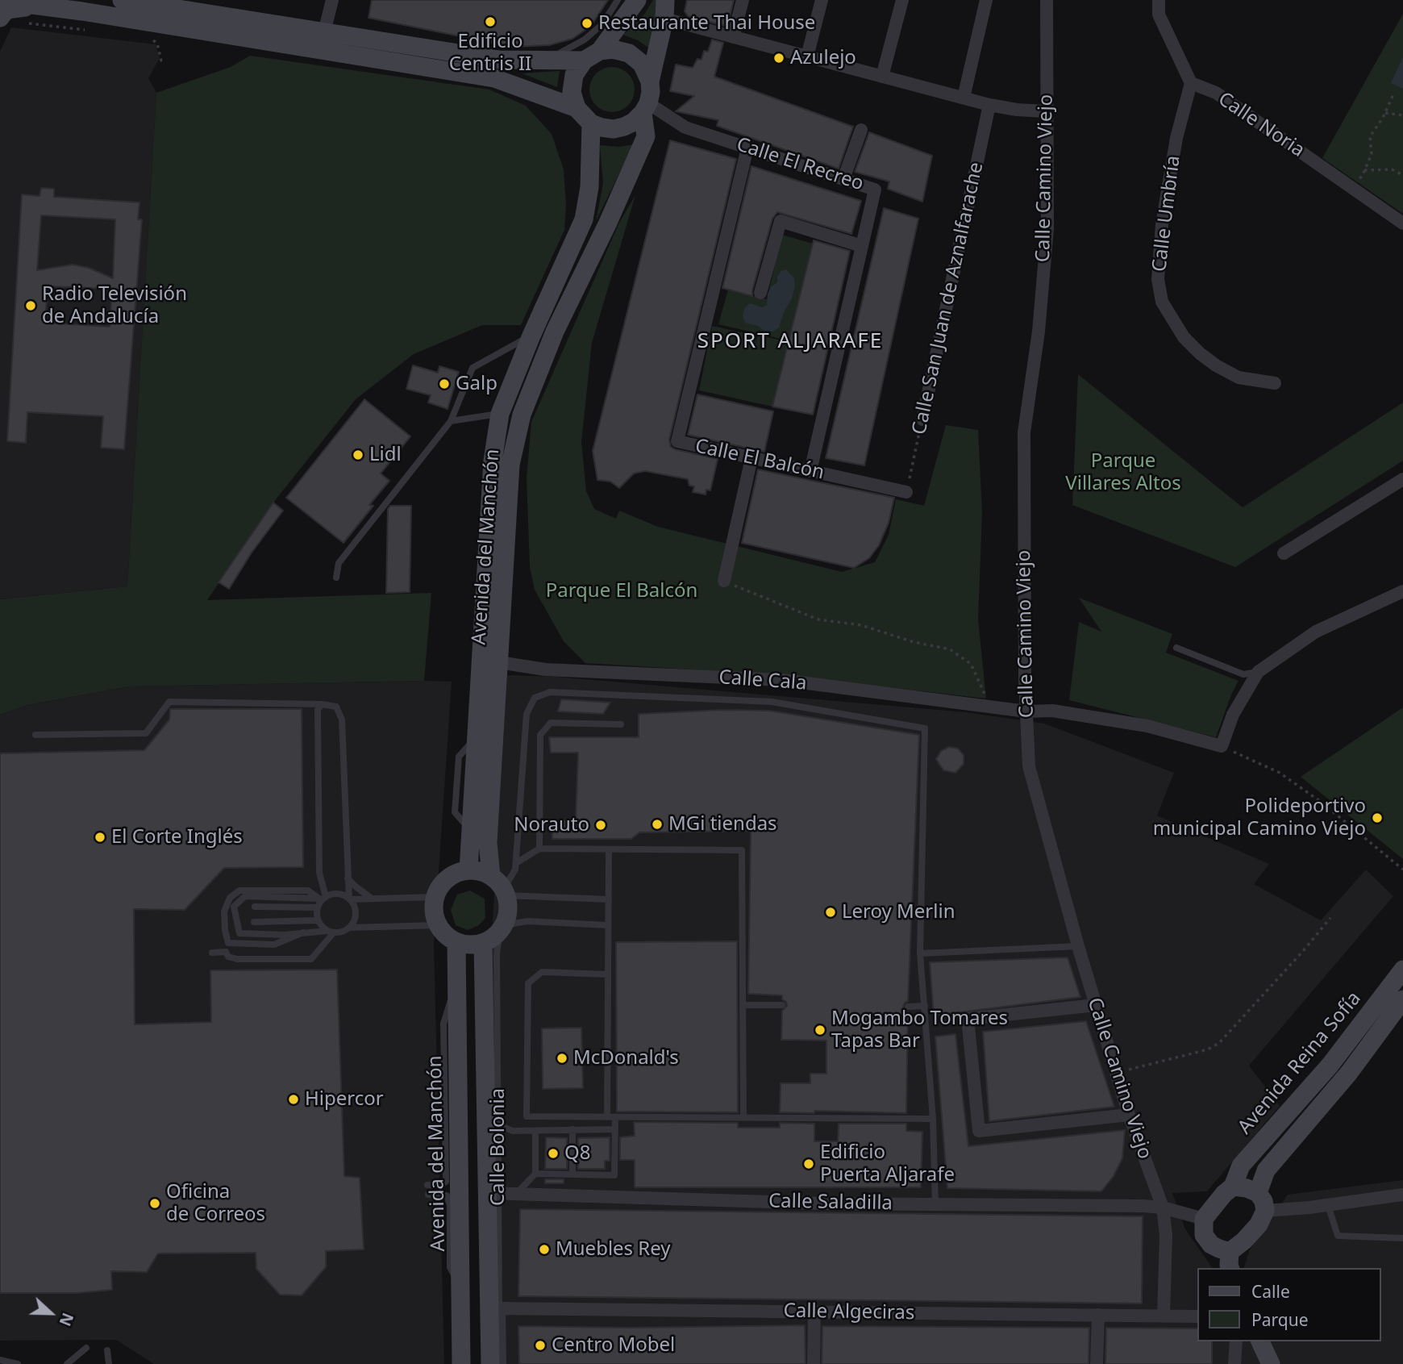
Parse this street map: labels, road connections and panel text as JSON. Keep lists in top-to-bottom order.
{
  "streets": {
    "main road": ["Avenida del Manchón", "Avenida Reina Sofía"],
    "street": [
      "Calle Noria",
      "Calle El Recreo",
      "Calle Camino Viejo",
      "Calle Umbría",
      "Calle San Juan de Aznalfarache",
      "Calle El Balcón",
      "Calle Cala",
      "Calle Bolonia",
      "Calle Saladilla",
      "Calle Algeciras"
    ]
  },
  "crossings": [
    ["Calle Noria", "Calle Umbría"],
    ["Calle El Recreo", "Calle El Balcón"],
    ["Calle El Recreo", "Avenida del Manchón"],
    ["Calle Camino Viejo", "Calle Cala"],
    ["Calle Camino Viejo", "Calle Saladilla"],
    ["Calle Camino Viejo", "Calle Algeciras"],
    ["Calle San Juan de Aznalfarache", "Calle El Balcón"],
    ["Avenida del Manchón", "Calle Cala"],
    ["Avenida del Manchón", "Calle Bolonia"],
    ["Calle Bolonia", "Calle Saladilla"],
    ["Calle Bolonia", "Calle Algeciras"]
  ],
  "districts": ["SPORT ALJARAFE"],
  "parks": ["Parque Villares Altos", "Parque El Balcón"],
  "places": [
    "Edificio Centris II",
    "Restaurante Thai House",
    "Azulejo",
    "Radio Televisión de Andalucía",
    "Galp",
    "Lidl",
    "Polideportivo municipal Camino Viejo",
    "MGi tiendas",
    "Norauto",
    "El Corte Inglés",
    "Leroy Merlin",
    "Mogambo Tomares Tapas Bar",
    "McDonald's",
    "Hipercor",
    "Q8",
    "Edificio Puerta Aljarafe",
    "Oficina de Correos",
    "Muebles Rey",
    "Centro Mobel"
  ],
  "legend": ["Calle", "Parque"],
  "north": "right"
}
